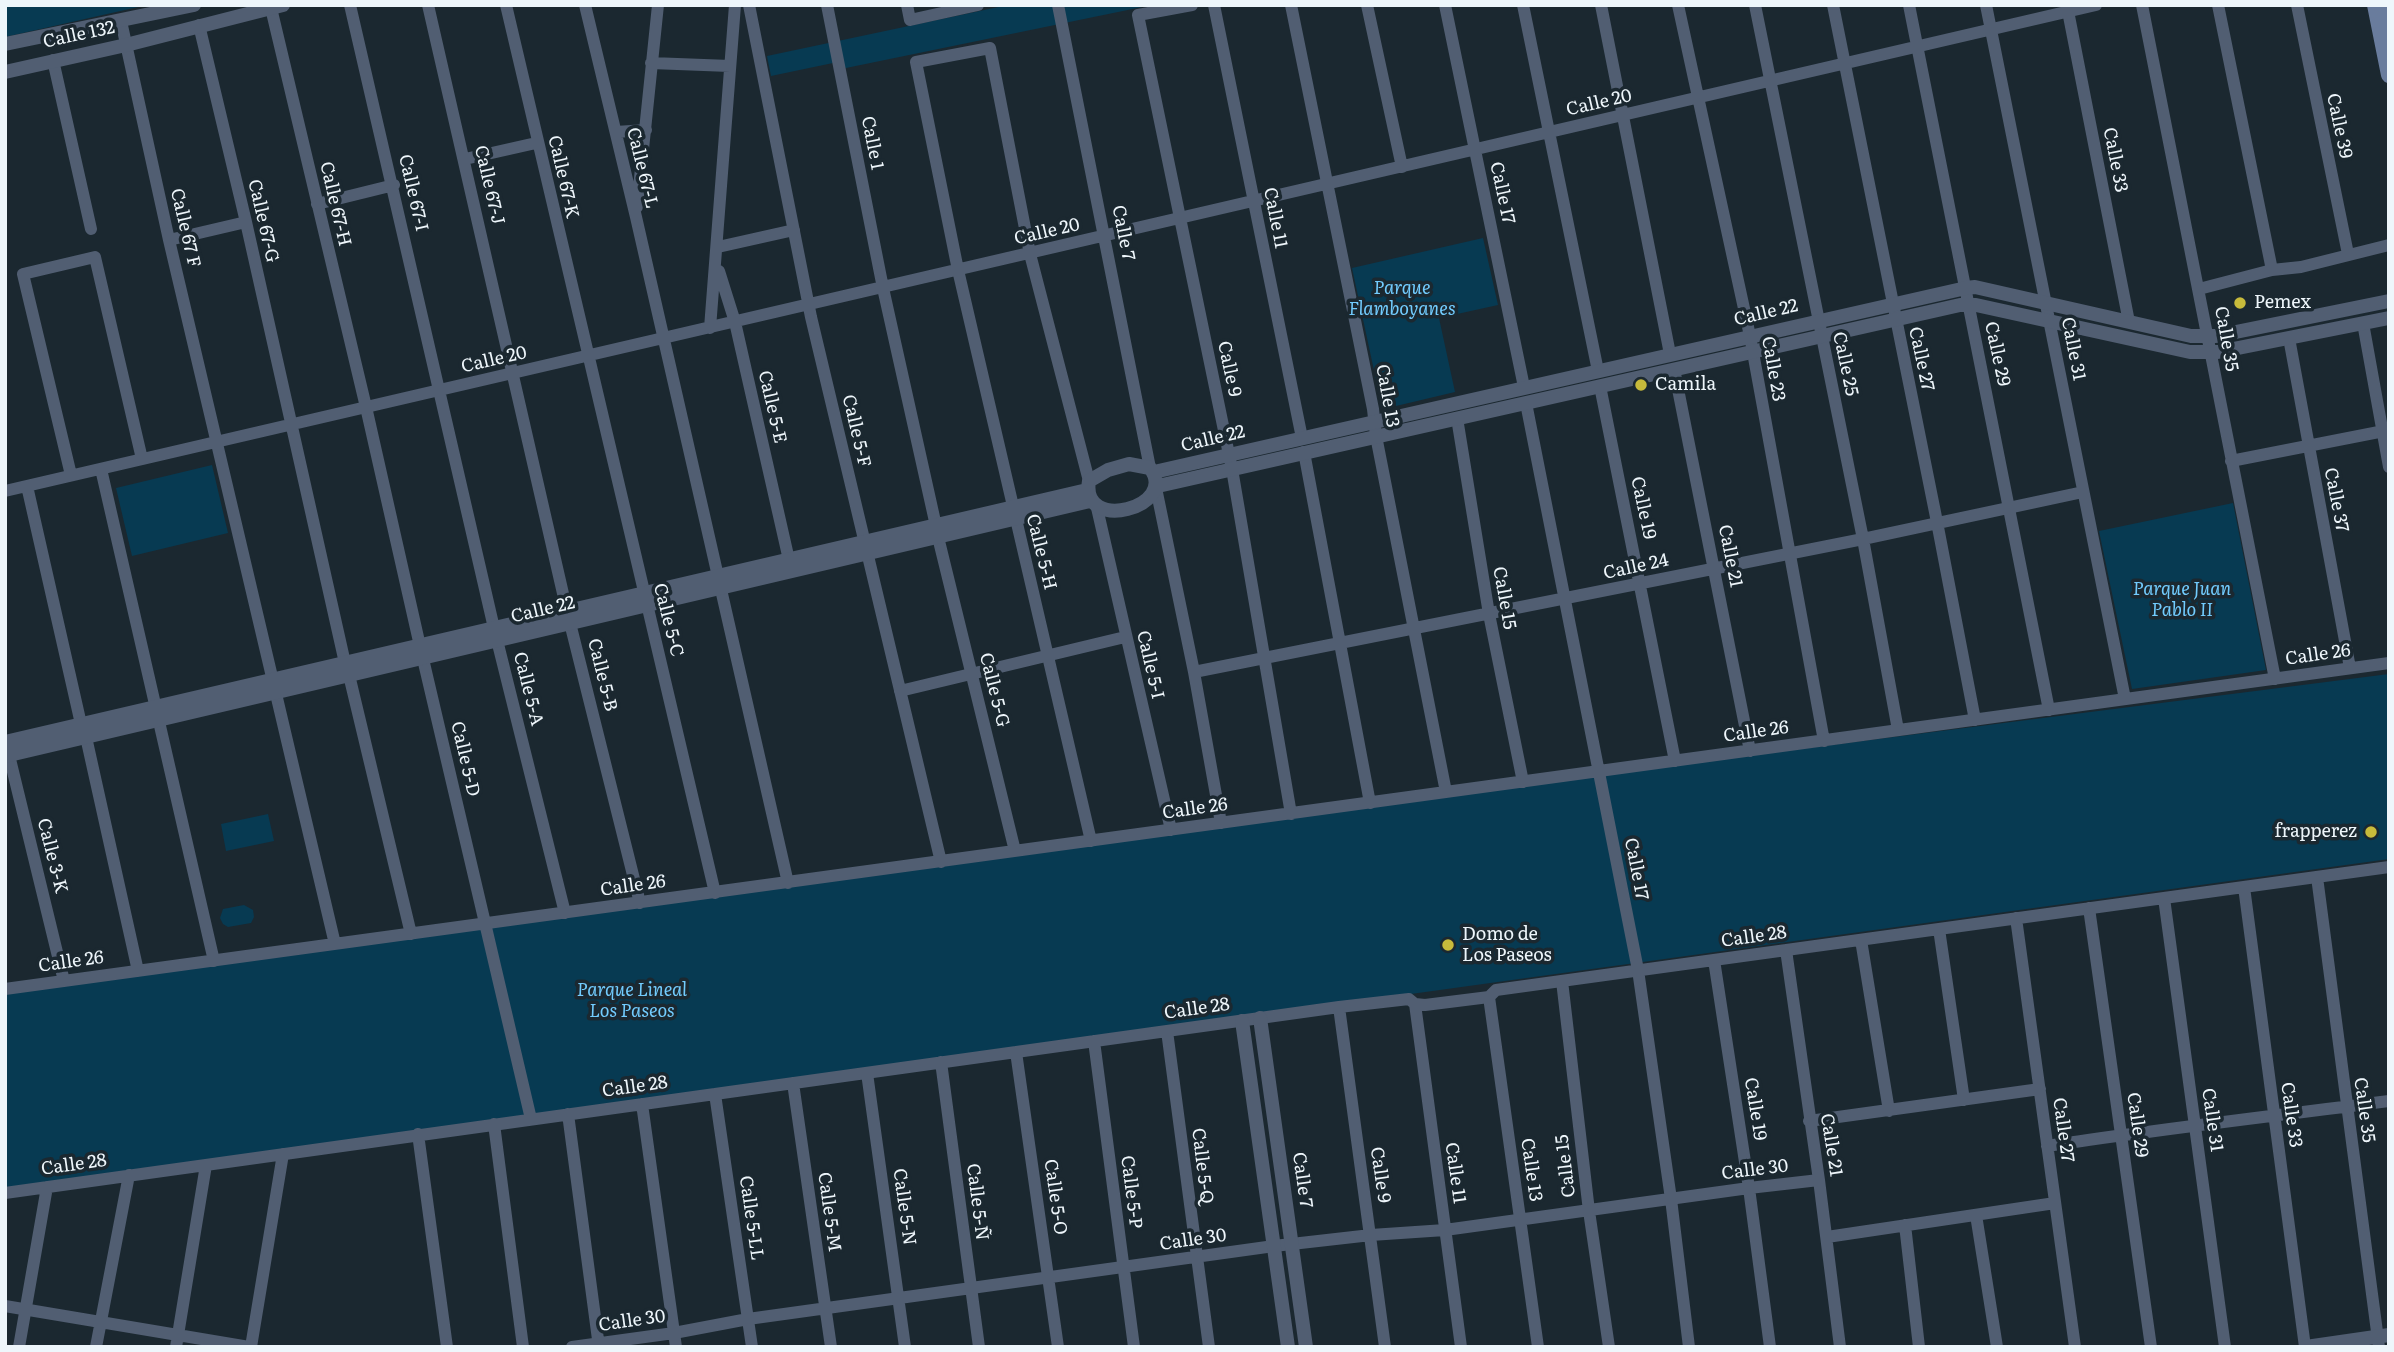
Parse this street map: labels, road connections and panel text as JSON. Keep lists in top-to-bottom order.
{
  "streets": {
    "street": [
      "Calle 132",
      "Calle 20",
      "Calle 39",
      "Calle 1",
      "Calle 33",
      "Calle 67-L",
      "Calle 67-K",
      "Calle 67-J",
      "Calle 67-I",
      "Calle 17",
      "Calle 67-H",
      "Calle 11",
      "Calle 67-G",
      "Calle 67 F",
      "Calle 7",
      "Calle 22",
      "Calle 35",
      "Calle 31",
      "Calle 29",
      "Calle 27",
      "Calle 25",
      "Calle 9",
      "Calle 23",
      "Calle 13",
      "Calle 5-E",
      "Calle 5-F",
      "Calle 37",
      "Calle 19",
      "Calle 5-H",
      "Calle 21",
      "Calle 24",
      "Calle 15",
      "Calle 5-C",
      "Calle 26",
      "Calle 5-I",
      "Calle 5-B",
      "Calle 5-A",
      "Calle 5-G",
      "Calle 5-D",
      "Calle 3-K",
      "Calle 28",
      "Calle 5-Q",
      "Calle 30",
      "Calle 5-P",
      "Calle 5-O",
      "Calle 5-Ñ",
      "Calle 5-N",
      "Calle 5-M",
      "Calle 5-LL"
    ]
  },
  "crossings": [
    ["Calle 132", "Calle 67-H"],
    ["Calle 132", "Calle 67-G"],
    ["Calle 132", "Calle 67 F"],
    ["Calle 20", "Calle 1"],
    ["Calle 20", "Calle 33"],
    ["Calle 20", "Calle 67-L"],
    ["Calle 20", "Calle 67-K"],
    ["Calle 20", "Calle 67-J"],
    ["Calle 20", "Calle 67-I"],
    ["Calle 20", "Calle 17"],
    ["Calle 20", "Calle 67-H"],
    ["Calle 20", "Calle 11"],
    ["Calle 20", "Calle 67-G"],
    ["Calle 20", "Calle 67 F"],
    ["Calle 20", "Calle 7"],
    ["Calle 20", "Calle 31"],
    ["Calle 20", "Calle 29"],
    ["Calle 20", "Calle 27"],
    ["Calle 20", "Calle 25"],
    ["Calle 20", "Calle 9"],
    ["Calle 20", "Calle 23"],
    ["Calle 20", "Calle 13"],
    ["Calle 20", "Calle 5-E"],
    ["Calle 20", "Calle 5-F"],
    ["Calle 20", "Calle 5-H"],
    ["Calle 20", "Calle 5-C"],
    ["Calle 20", "Calle 5-I"],
    ["Calle 20", "Calle 5-B"],
    ["Calle 20", "Calle 5-A"],
    ["Calle 20", "Calle 5-G"],
    ["Calle 20", "Calle 5-D"],
    ["Calle 1", "Calle 5-G"],
    ["Calle 33", "Calle 22"],
    ["Calle 33", "Calle 28"],
    ["Calle 67-K", "Calle 5-C"],
    ["Calle 67-J", "Calle 5-B"],
    ["Calle 67-I", "Calle 5-A"],
    ["Calle 17", "Calle 22"],
    ["Calle 17", "Calle 24"],
    ["Calle 17", "Calle 26"],
    ["Calle 17", "Calle 28"],
    ["Calle 17", "Calle 30"],
    ["Calle 67-H", "Calle 5-D"],
    ["Calle 11", "Calle 22"],
    ["Calle 11", "Calle 24"],
    ["Calle 11", "Calle 26"],
    ["Calle 11", "Calle 28"],
    ["Calle 11", "Calle 30"],
    ["Calle 7", "Calle 22"],
    ["Calle 7", "Calle 24"],
    ["Calle 7", "Calle 26"],
    ["Calle 7", "Calle 28"],
    ["Calle 7", "Calle 30"],
    ["Calle 22", "Calle 35"],
    ["Calle 22", "Calle 31"],
    ["Calle 22", "Calle 29"],
    ["Calle 22", "Calle 27"],
    ["Calle 22", "Calle 25"],
    ["Calle 22", "Calle 9"],
    ["Calle 22", "Calle 23"],
    ["Calle 22", "Calle 13"],
    ["Calle 22", "Calle 5-E"],
    ["Calle 22", "Calle 5-F"],
    ["Calle 22", "Calle 37"],
    ["Calle 22", "Calle 19"],
    ["Calle 22", "Calle 5-H"],
    ["Calle 22", "Calle 21"],
    ["Calle 22", "Calle 15"],
    ["Calle 22", "Calle 5-C"],
    ["Calle 22", "Calle 5-I"],
    ["Calle 22", "Calle 5-B"],
    ["Calle 22", "Calle 5-A"],
    ["Calle 22", "Calle 5-G"],
    ["Calle 22", "Calle 5-D"],
    ["Calle 22", "Calle 3-K"],
    ["Calle 35", "Calle 26"],
    ["Calle 35", "Calle 28"],
    ["Calle 31", "Calle 24"],
    ["Calle 31", "Calle 26"],
    ["Calle 31", "Calle 28"],
    ["Calle 29", "Calle 24"],
    ["Calle 29", "Calle 26"],
    ["Calle 29", "Calle 28"],
    ["Calle 27", "Calle 24"],
    ["Calle 27", "Calle 26"],
    ["Calle 27", "Calle 28"],
    ["Calle 25", "Calle 24"],
    ["Calle 25", "Calle 26"],
    ["Calle 9", "Calle 24"],
    ["Calle 9", "Calle 26"],
    ["Calle 9", "Calle 28"],
    ["Calle 9", "Calle 30"],
    ["Calle 23", "Calle 24"],
    ["Calle 23", "Calle 26"],
    ["Calle 13", "Calle 24"],
    ["Calle 13", "Calle 26"],
    ["Calle 13", "Calle 28"],
    ["Calle 13", "Calle 30"],
    ["Calle 5-F", "Calle 26"],
    ["Calle 37", "Calle 26"],
    ["Calle 19", "Calle 24"],
    ["Calle 19", "Calle 26"],
    ["Calle 19", "Calle 28"],
    ["Calle 19", "Calle 30"],
    ["Calle 5-H", "Calle 26"],
    ["Calle 5-H", "Calle 5-I"],
    ["Calle 21", "Calle 24"],
    ["Calle 21", "Calle 26"],
    ["Calle 21", "Calle 28"],
    ["Calle 21", "Calle 30"],
    ["Calle 24", "Calle 15"],
    ["Calle 15", "Calle 26"],
    ["Calle 15", "Calle 28"],
    ["Calle 15", "Calle 30"],
    ["Calle 5-C", "Calle 26"],
    ["Calle 26", "Calle 5-I"],
    ["Calle 26", "Calle 5-B"],
    ["Calle 26", "Calle 5-A"],
    ["Calle 26", "Calle 5-G"],
    ["Calle 26", "Calle 5-D"],
    ["Calle 26", "Calle 3-K"],
    ["Calle 5-D", "Calle 28"],
    ["Calle 28", "Calle 5-Q"],
    ["Calle 28", "Calle 5-P"],
    ["Calle 28", "Calle 5-O"],
    ["Calle 28", "Calle 5-Ñ"],
    ["Calle 28", "Calle 5-N"],
    ["Calle 28", "Calle 5-M"],
    ["Calle 28", "Calle 5-LL"],
    ["Calle 5-Q", "Calle 30"],
    ["Calle 30", "Calle 5-P"],
    ["Calle 30", "Calle 5-O"],
    ["Calle 30", "Calle 5-Ñ"],
    ["Calle 30", "Calle 5-N"],
    ["Calle 30", "Calle 5-M"],
    ["Calle 30", "Calle 5-LL"]
  ],
  "parks": ["Parque Flamboyanes", "Parque Juan Pablo II", "Parque Lineal Los Paseos"],
  "places": [
    "Pemex",
    "Camila",
    "frapperez",
    "Domo de Los Paseos"
  ]
}
